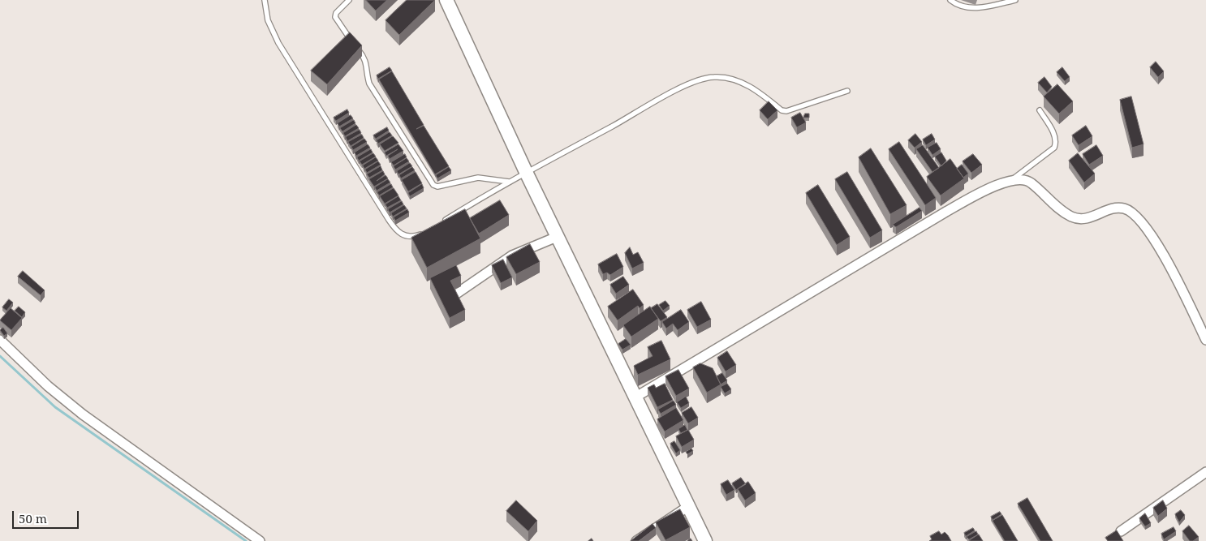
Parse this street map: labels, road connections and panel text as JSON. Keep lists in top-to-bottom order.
{
  "scale_bar": "50 m"
}
